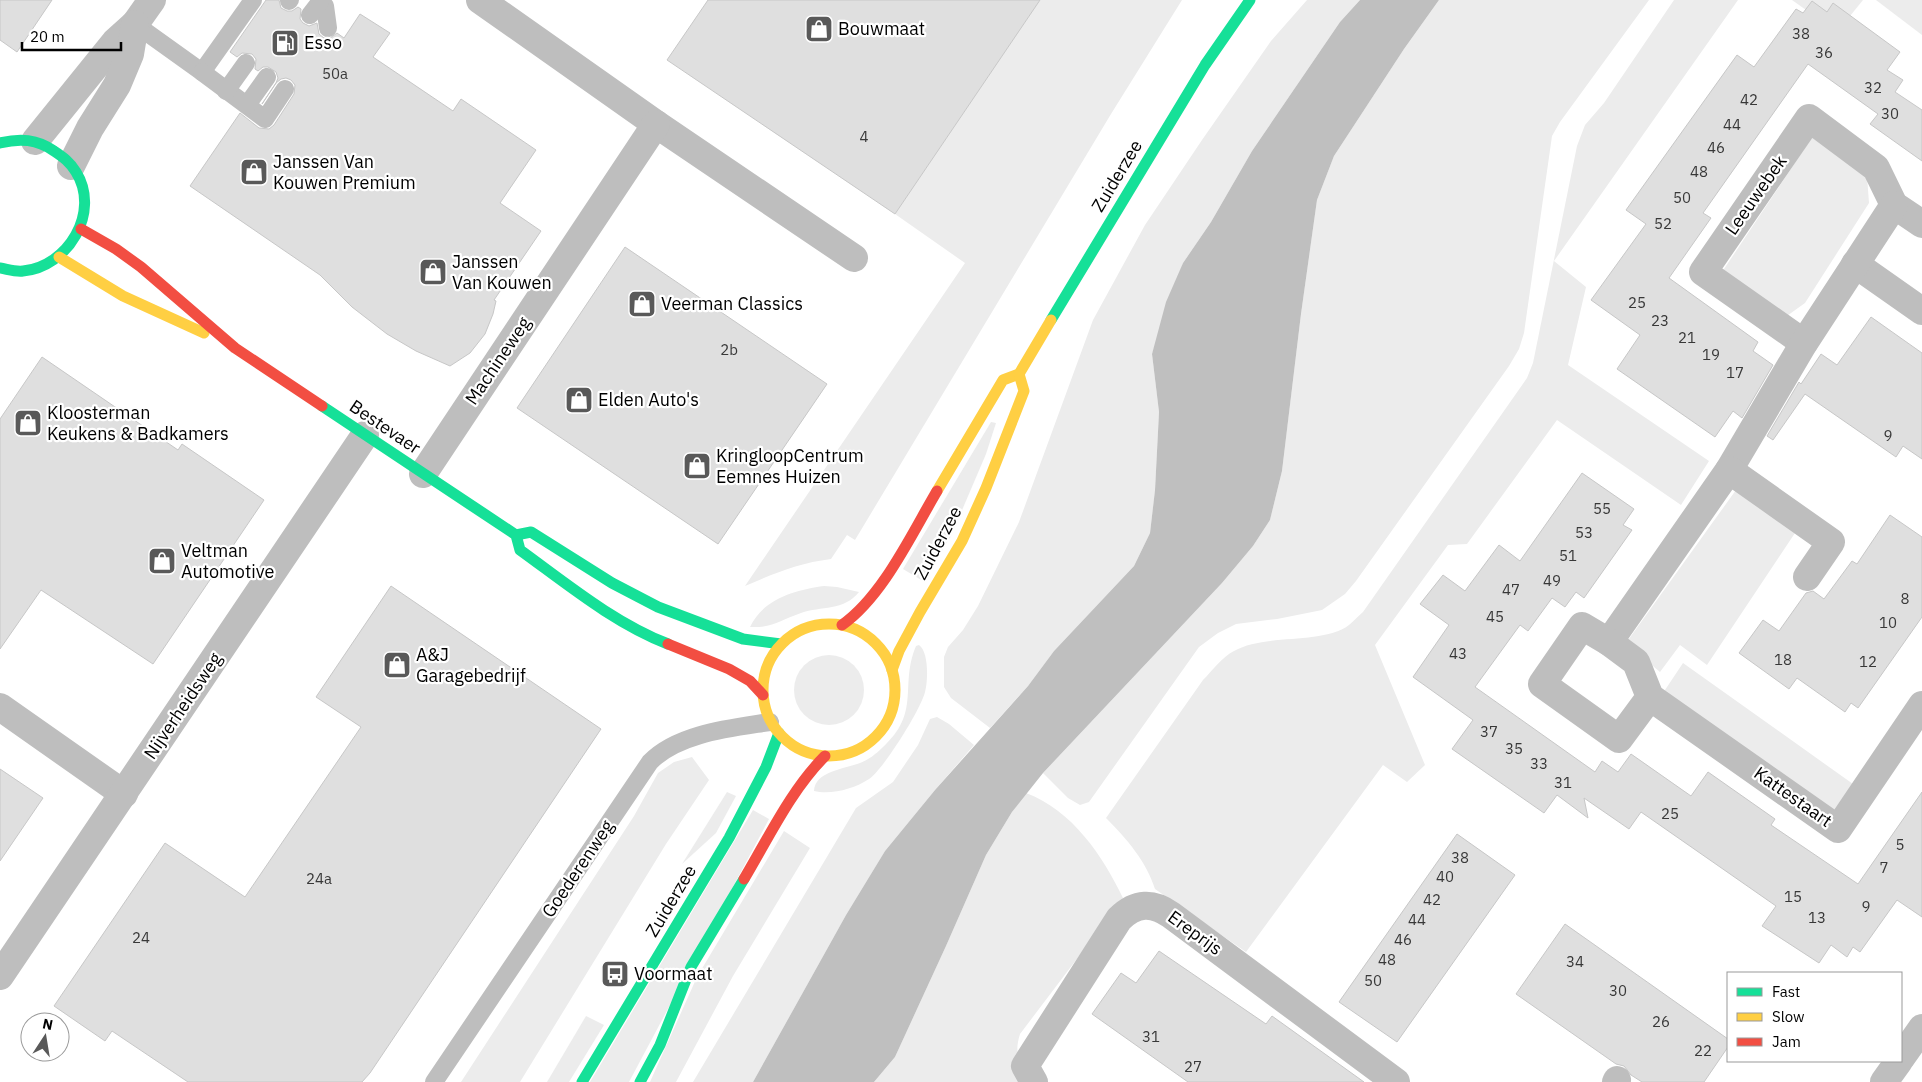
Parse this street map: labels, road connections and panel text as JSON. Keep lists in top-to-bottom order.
{
  "streets": {
    "street": [
      "Zuiderzee",
      "Leeuwebek",
      "Machineweg",
      "Bestevaer",
      "Nijverheidsweg",
      "Kattestaart",
      "Ereprijs"
    ],
    "lane": ["Goederenweg"]
  },
  "crossings": [
    ["Zuiderzee", "Bestevaer"],
    ["Zuiderzee", "Goederenweg"],
    ["Machineweg", "Bestevaer"],
    ["Bestevaer", "Nijverheidsweg"],
    ["Bestevaer", "Goederenweg"]
  ],
  "places": {
    "shop": [
      "Bouwmaat",
      "Janssen Van Kouwen Premium",
      "Janssen Van Kouwen",
      "Veerman Classics",
      "Elden Auto's",
      "Kloosterman Keukens & Badkamers",
      "KringloopCentrum Eemnes Huizen",
      "Veltman Automotive",
      "A&J Garagebedrijf"
    ],
    "fuel station": ["Esso"],
    "bus stop": ["Voormaat"]
  },
  "house_numbers": [
    "38",
    "36",
    "50a",
    "32",
    "42",
    "30",
    "44",
    "4",
    "46",
    "48",
    "50",
    "52",
    "25",
    "23",
    "21",
    "2b",
    "19",
    "17",
    "9",
    "55",
    "53",
    "51",
    "49",
    "47",
    "8",
    "45",
    "10",
    "43",
    "18",
    "12",
    "37",
    "35",
    "33",
    "31",
    "25",
    "5",
    "38",
    "7",
    "40",
    "24a",
    "15",
    "42",
    "9",
    "13",
    "44",
    "24",
    "46",
    "48",
    "34",
    "50",
    "30",
    "26",
    "31",
    "22",
    "27"
  ],
  "legend": ["Fast", "Slow", "Jam"],
  "scale_bar": "20 m",
  "north": "top"
}
